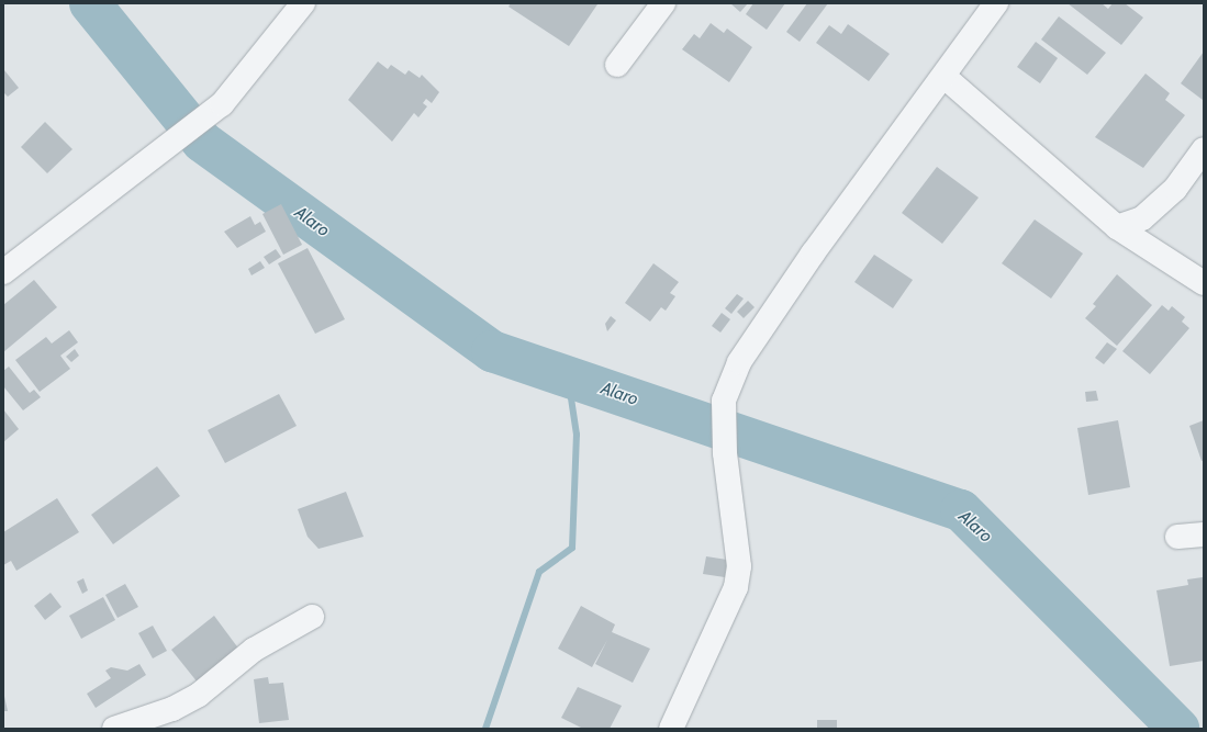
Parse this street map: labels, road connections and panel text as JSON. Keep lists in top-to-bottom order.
{
  "water": ["Alaro"]
}
